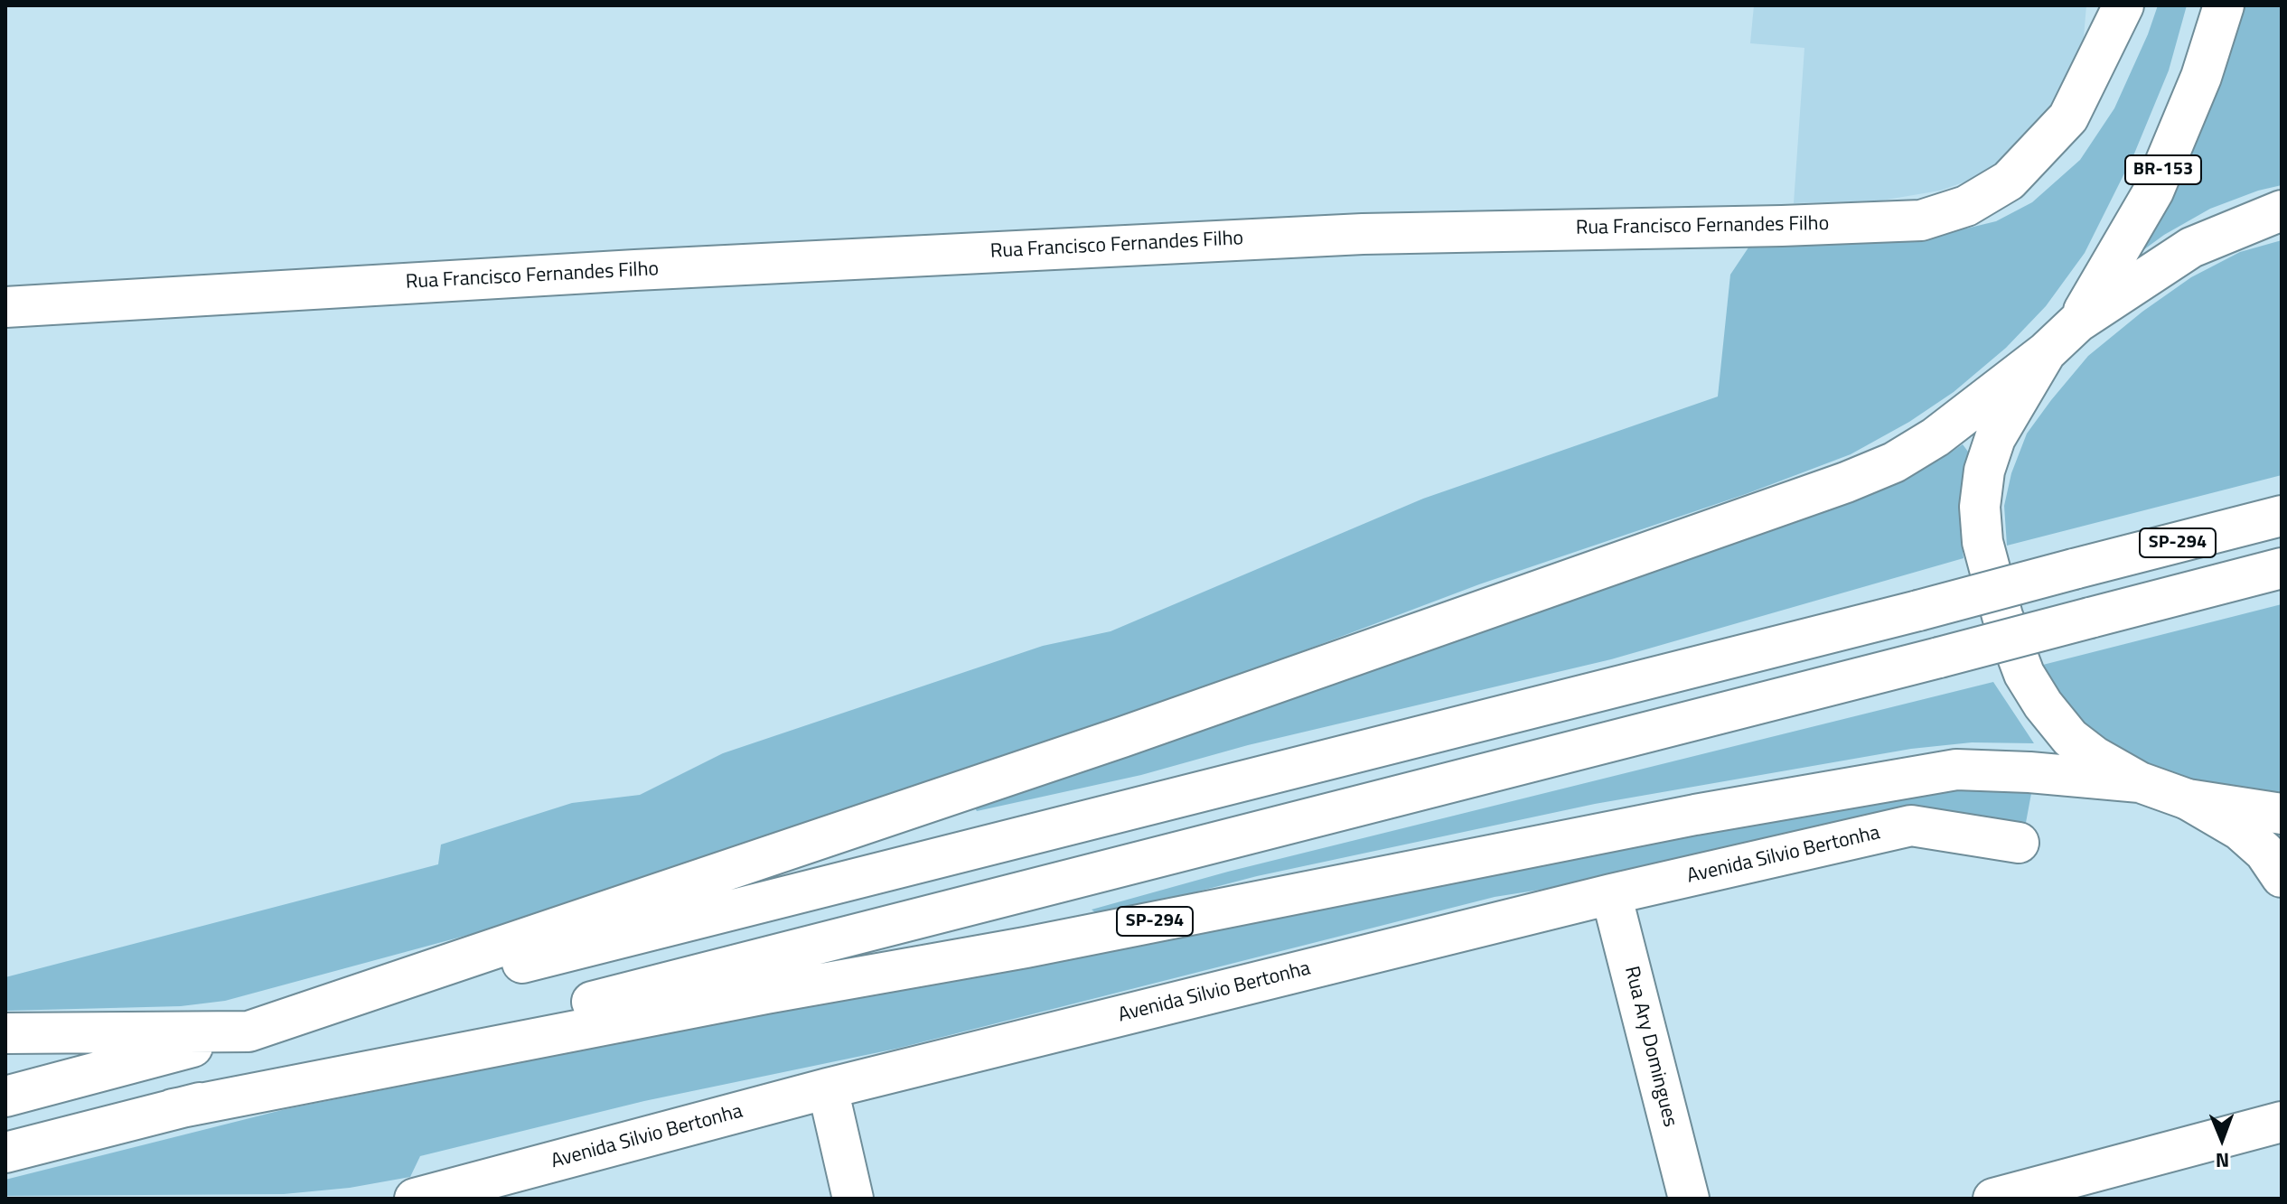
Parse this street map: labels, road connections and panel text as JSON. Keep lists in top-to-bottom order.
{
  "streets": {
    "main road": [
      "BR-153",
      "Rua Francisco Fernandes Filho",
      "SP-294",
      "Avenida Silvio Bertonha",
      "Rua Ary Domingues"
    ]
  },
  "crossings": [
    ["Avenida Silvio Bertonha", "Rua Ary Domingues"]
  ],
  "north": "bottom"
}
